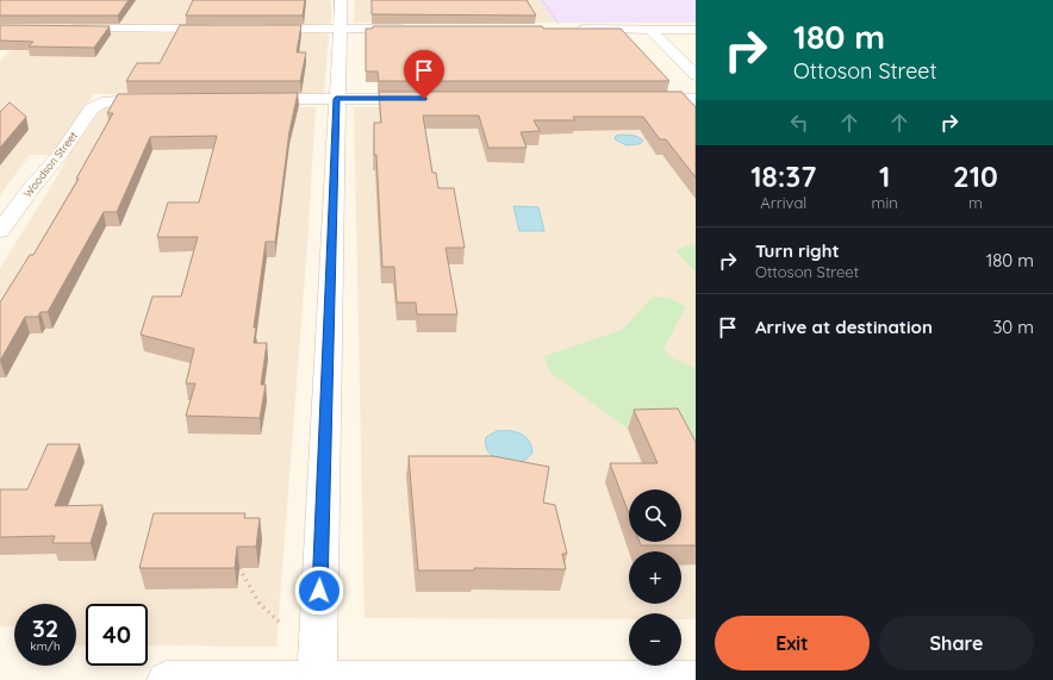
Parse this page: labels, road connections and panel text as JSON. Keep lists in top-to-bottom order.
{
  "streets": {
    "street": ["Woodson Street"]
  },
  "page": {
    "turn": ["180 m", "Ottoson Street"],
    "eta": [
      "18:37",
      "Arrival",
      "1",
      "min",
      "210",
      "m"
    ],
    "list": [
      {
        "name": "Turn right",
        "note": "Ottoson Street",
        "value": "180 m"
      },
      {
        "name": "Arrive at destination",
        "value": "30 m"
      }
    ],
    "map_buttons": ["+", "−"],
    "speed": "32 km/h",
    "limit": "40",
    "buttons": ["Exit", "Share"]
  }
}
